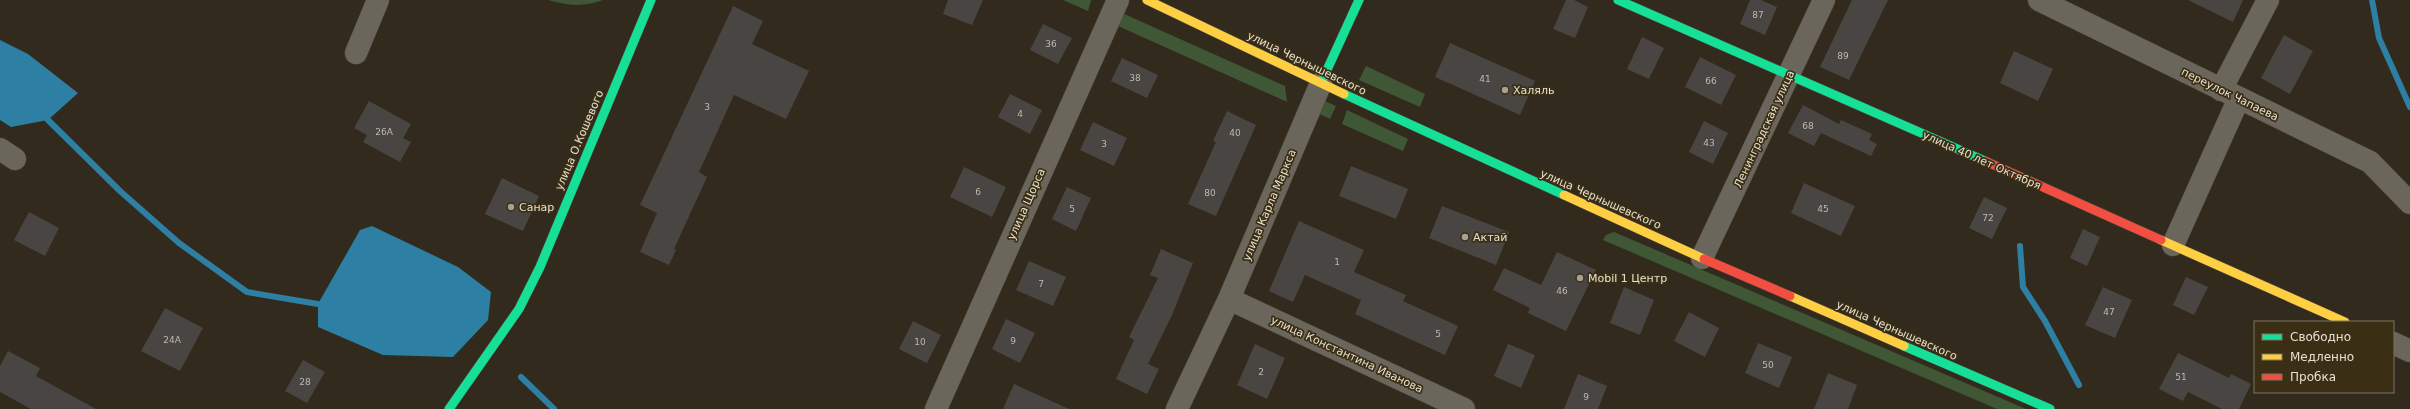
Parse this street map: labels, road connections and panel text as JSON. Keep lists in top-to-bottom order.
{
  "streets": {
    "street": [
      "улица Чернышевского",
      "переулок Чапаева",
      "Ленинградская улица",
      "улица О.Кошевого",
      "улица 40 лет Октября",
      "улица Щорса",
      "улица Карла Маркса",
      "улица Константина Иванова"
    ]
  },
  "crossings": [
    ["улица Чернышевского", "Ленинградская улица"],
    ["улица Чернышевского", "улица Карла Маркса"],
    ["Ленинградская улица", "улица 40 лет Октября"],
    ["улица Карла Маркса", "улица Константина Иванова"]
  ],
  "places": [
    "Халяль",
    "Санар",
    "Актай",
    "Mobil 1 Центр"
  ],
  "house_numbers": [
    "87",
    "36",
    "89",
    "38",
    "41",
    "66",
    "3",
    "4",
    "68",
    "26А",
    "40",
    "43",
    "3",
    "6",
    "80",
    "5",
    "45",
    "72",
    "1",
    "7",
    "46",
    "47",
    "5",
    "24А",
    "9",
    "10",
    "50",
    "2",
    "51",
    "28",
    "9"
  ],
  "legend": ["Свободно", "Медленно", "Пробка"]
}
